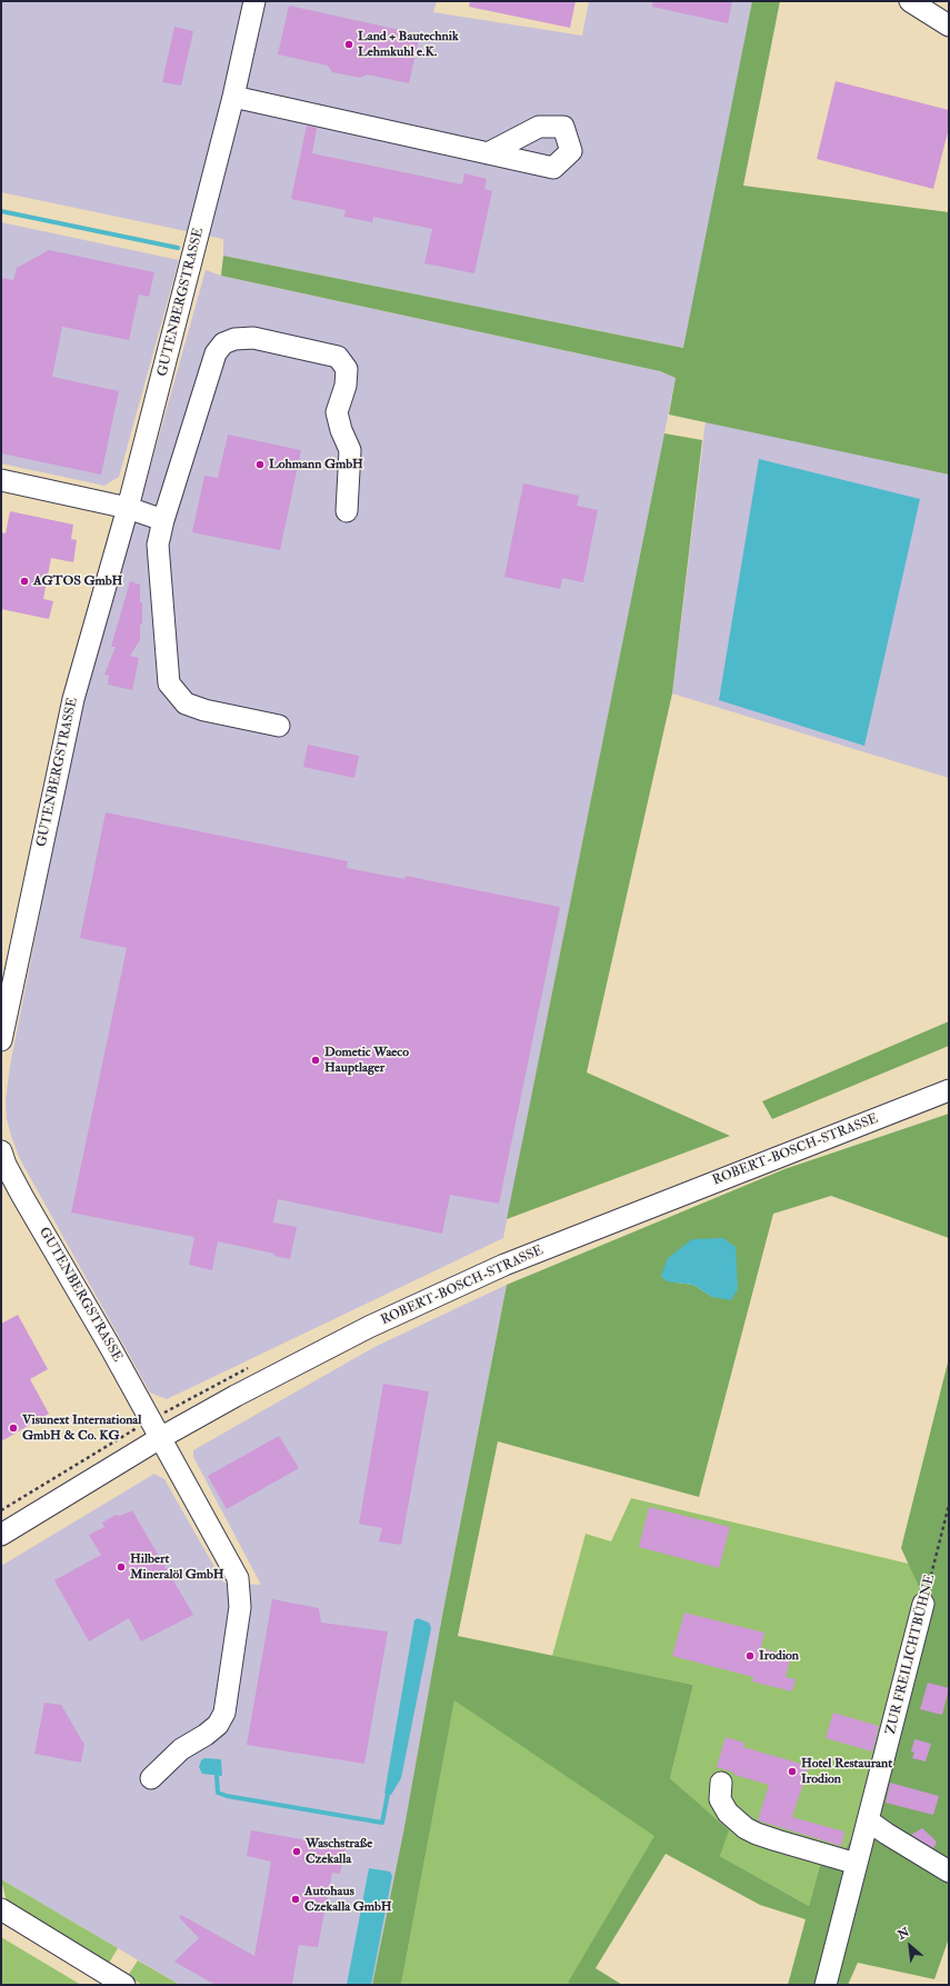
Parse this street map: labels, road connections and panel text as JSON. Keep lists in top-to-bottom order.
{
  "streets": {
    "street": ["GUTENBERGSTRASSE", "ROBERT-BOSCH-STRASSE", "ZUR FREILICHTBÜHNE"]
  },
  "crossings": [
    ["GUTENBERGSTRASSE", "ROBERT-BOSCH-STRASSE"]
  ],
  "places": [
    "Land + Bautechnik Lehmkuhl e.K.",
    "Lohmann GmbH",
    "AGTOS GmbH",
    "Dometic Waeco Hauptlager",
    "Visunext International GmbH & Co. KG",
    "Hilbert Mineralöl GmbH",
    "Irodion",
    "Hotel Restaurant Irodion",
    "Waschstraße Czekalla",
    "Autohaus Czekalla GmbH"
  ],
  "north": "top left"
}
